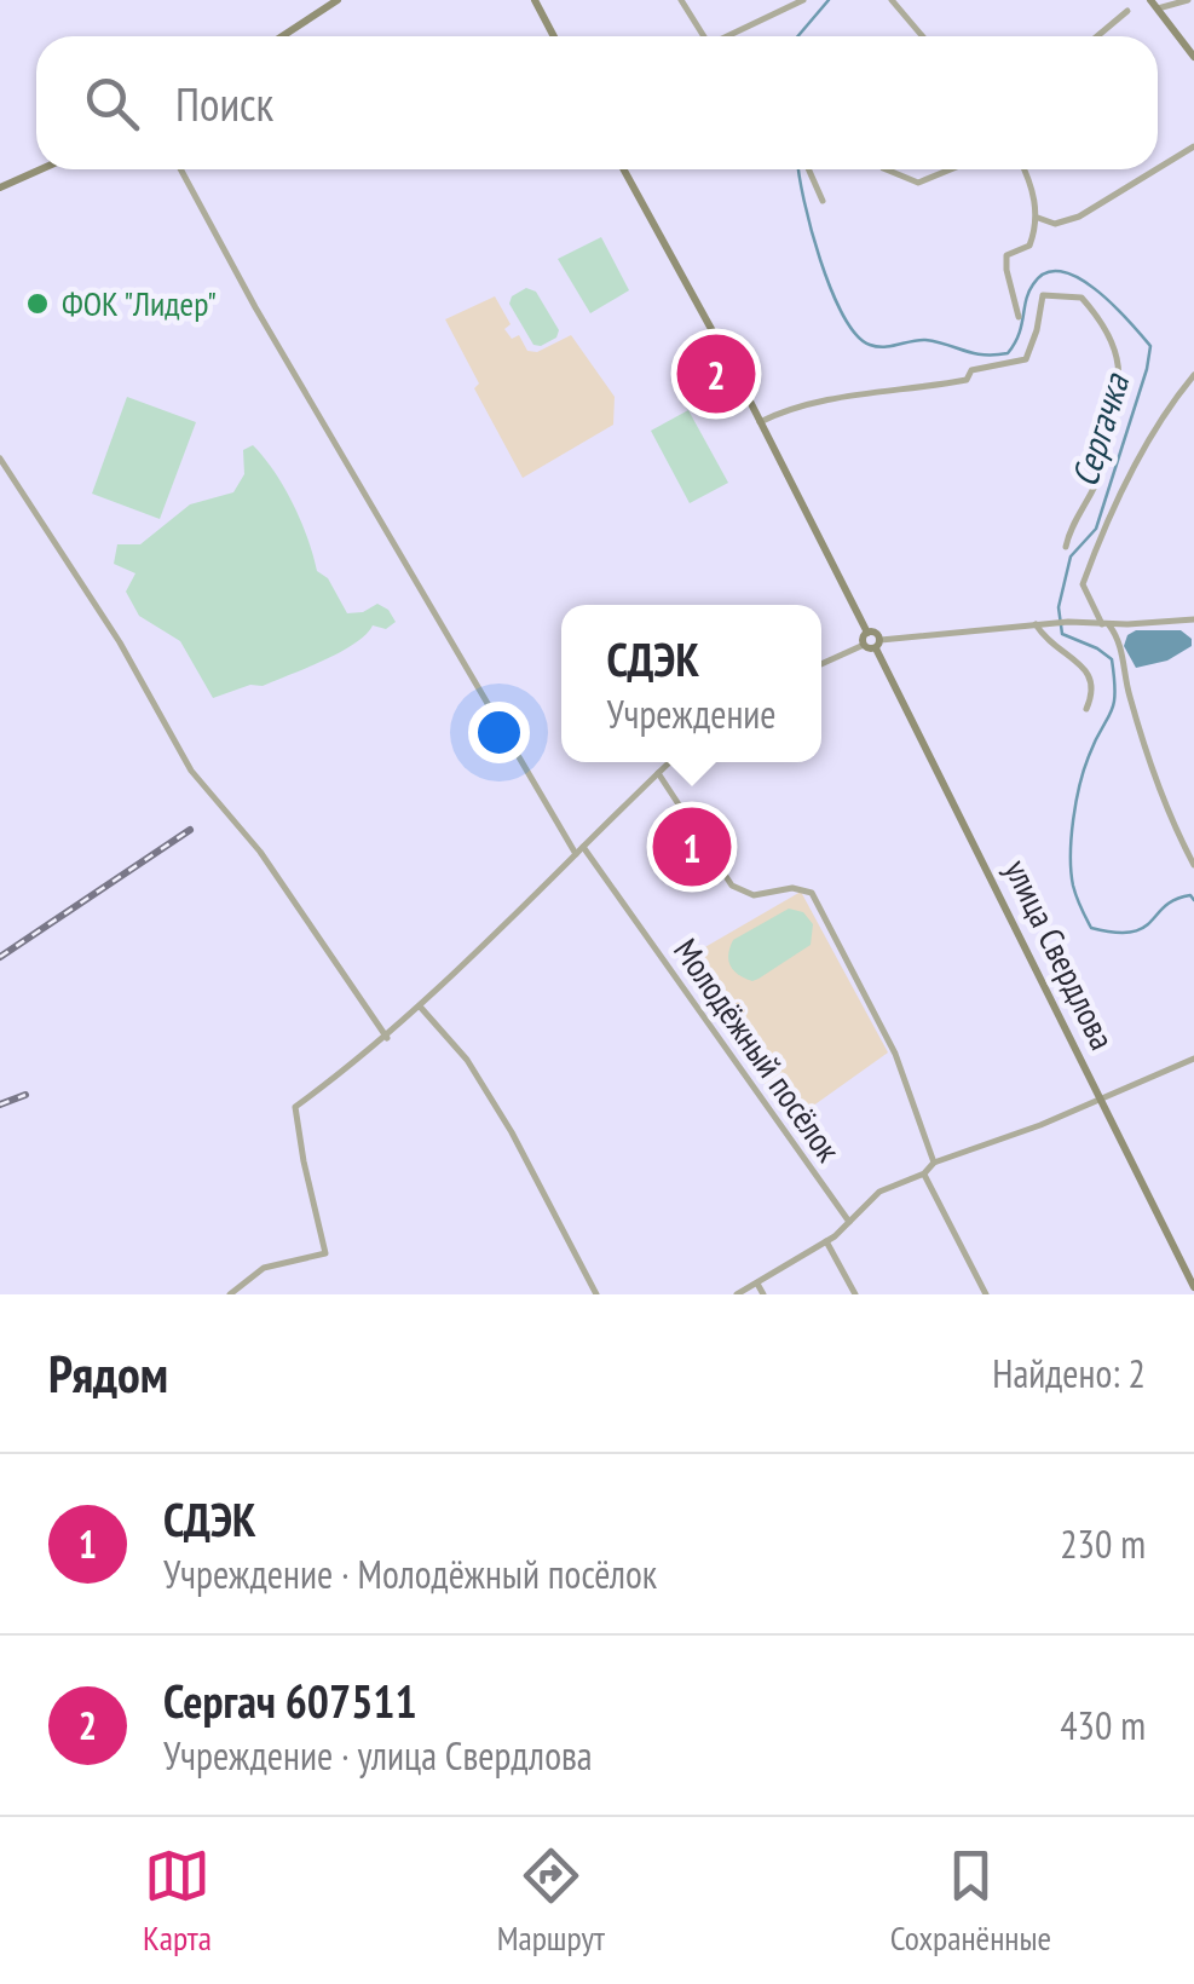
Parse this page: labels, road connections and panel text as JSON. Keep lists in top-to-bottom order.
{
  "streets": {
    "street": ["улица Свердлова", "Молодёжный посёлок"]
  },
  "water": ["Сергачка"],
  "places": ["ФОК \"Лидер\""],
  "page": {
    "search": "Поиск",
    "pins": ["2", "1"],
    "popup": ["СДЭК", "Учреждение"],
    "heading": ["Рядом", "Найдено: 2"],
    "list": [
      {
        "mark": "1",
        "name": "СДЭК",
        "note": "Учреждение · Молодёжный посёлок",
        "value": "230 m"
      },
      {
        "mark": "2",
        "name": "Сергач 607511",
        "note": "Учреждение · улица Свердлова",
        "value": "430 m"
      }
    ],
    "nav": ["Карта", "Маршрут", "Сохранённые"]
  }
}
